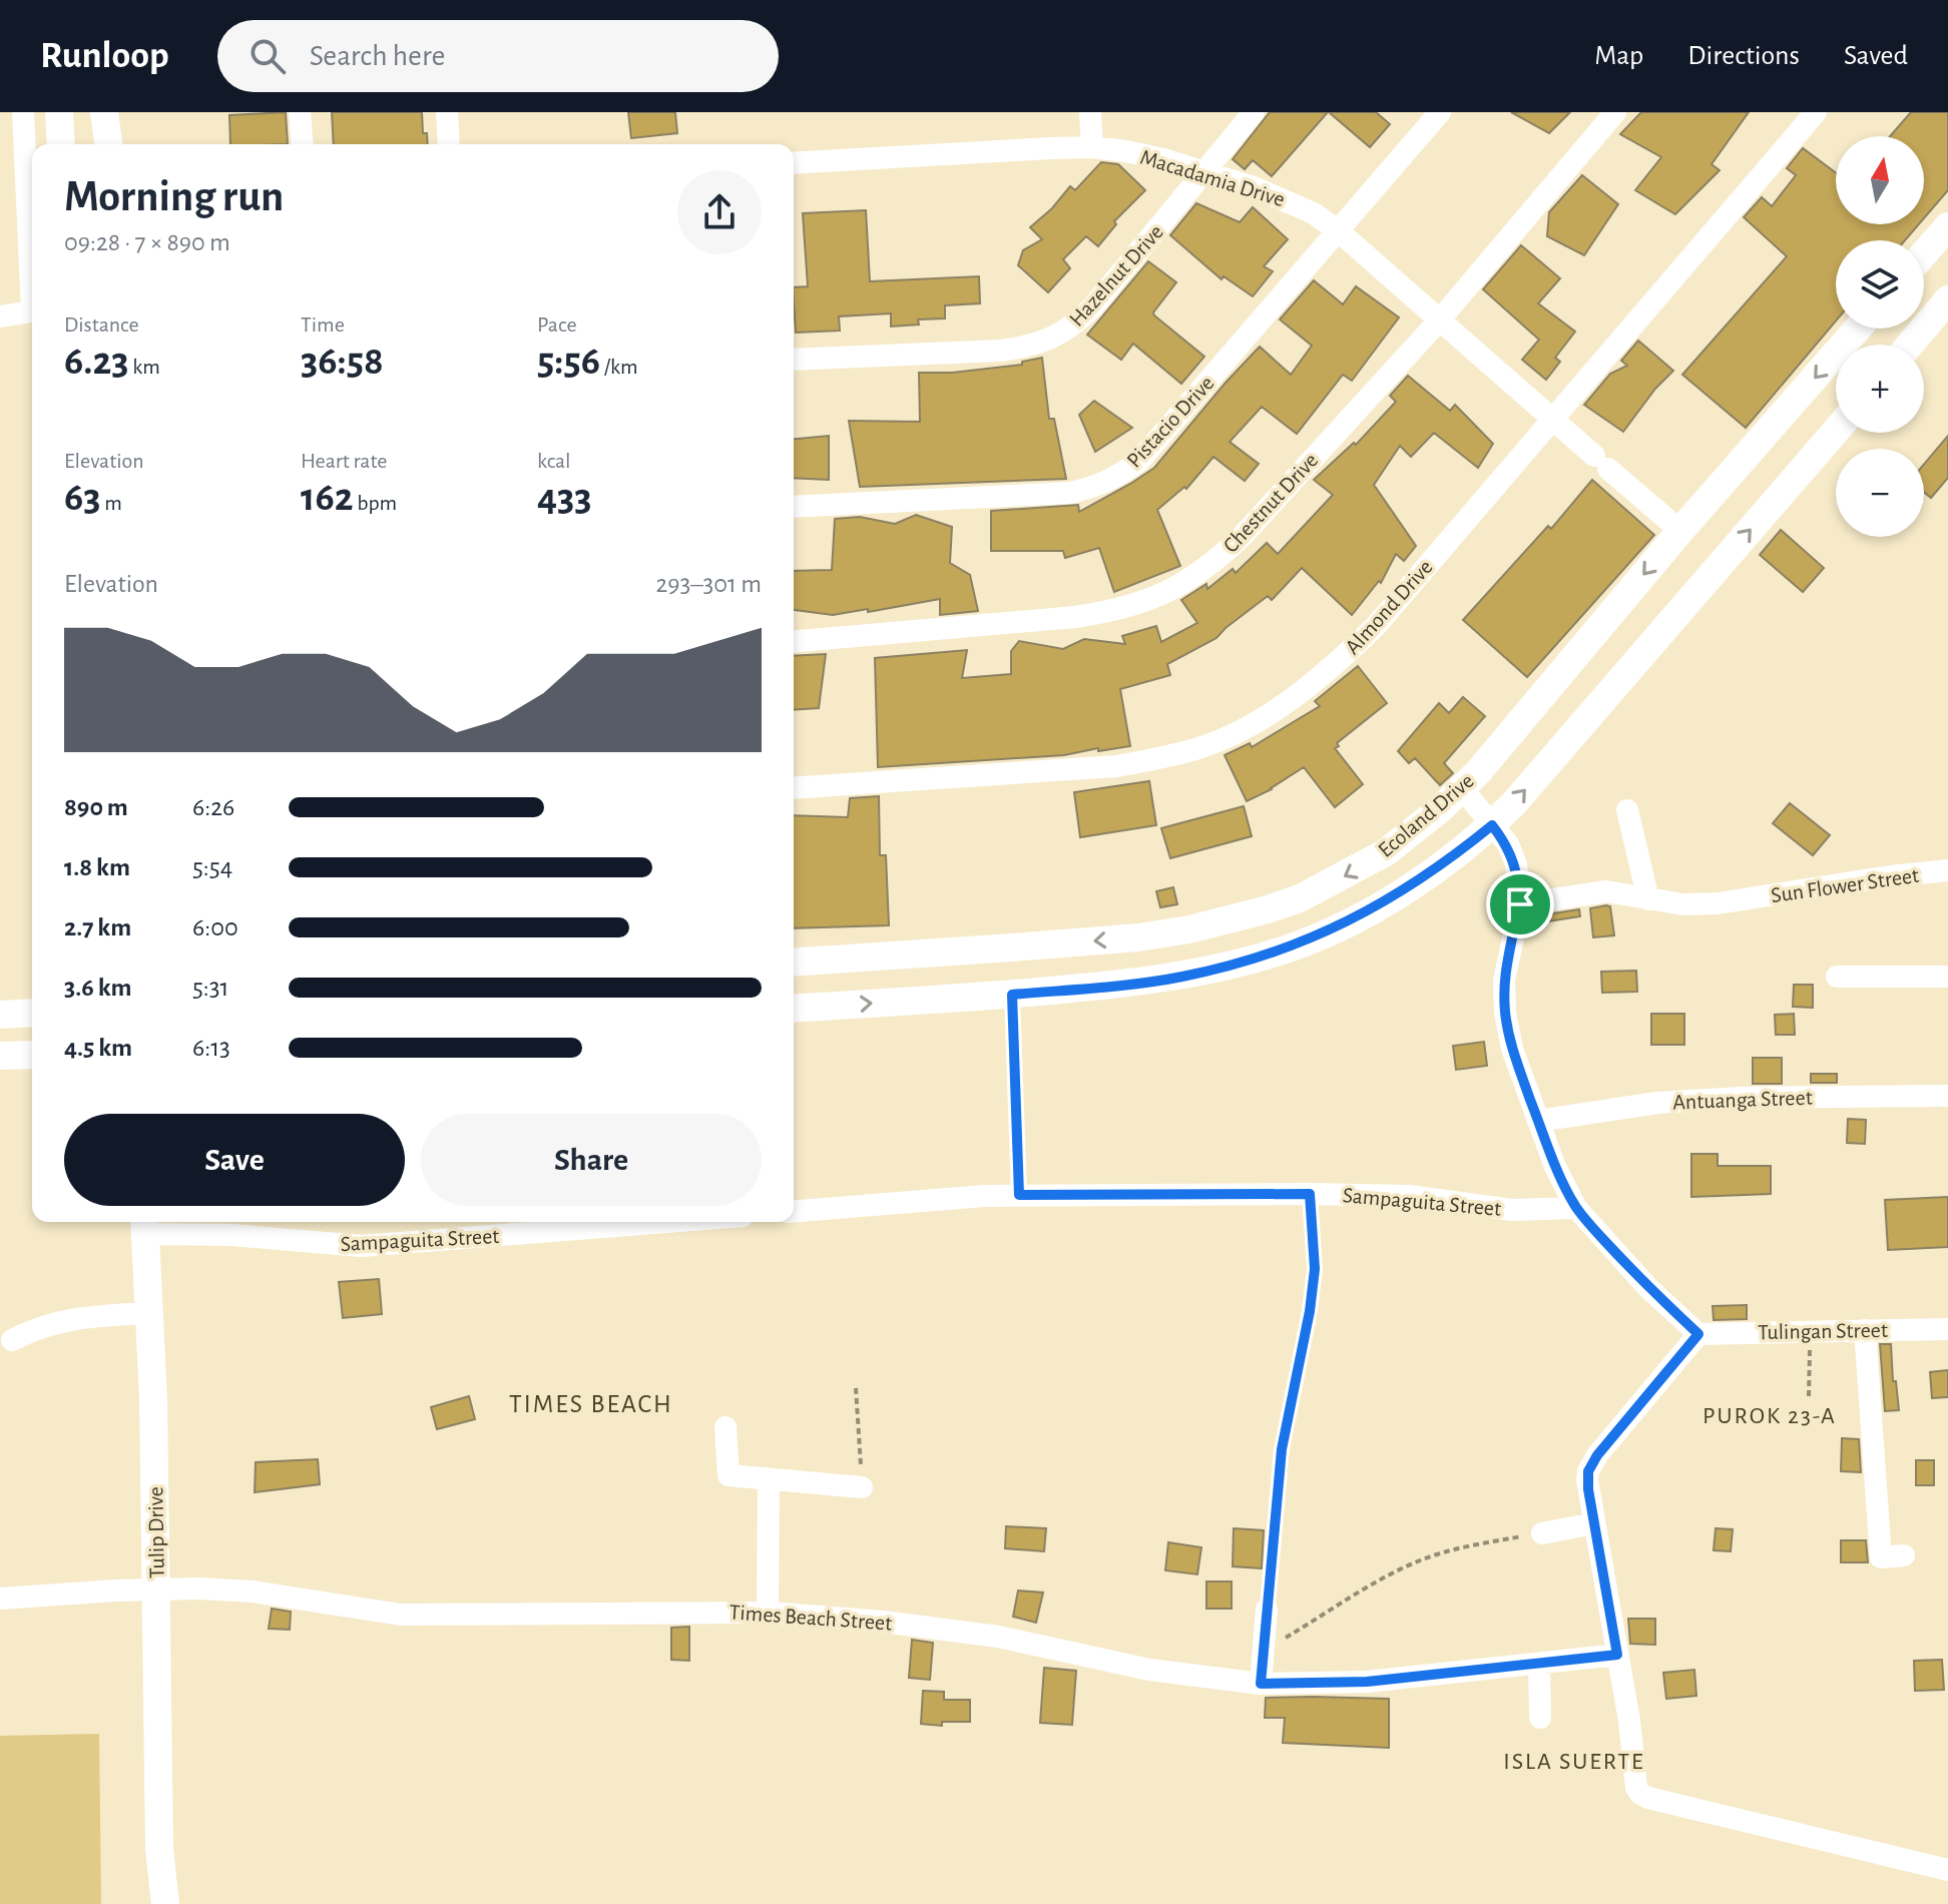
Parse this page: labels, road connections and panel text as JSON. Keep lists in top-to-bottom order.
{
  "streets": {
    "main road": ["Ecoland Drive", "Tulip Drive"],
    "street": [
      "Macadamia Drive",
      "Hazelnut Drive",
      "Pistacio Drive",
      "Chestnut Drive",
      "Almond Drive",
      "Sun Flower Street",
      "Antuanga Street",
      "Sampaguita Street",
      "Tulingan Street",
      "Times Beach Street"
    ]
  },
  "crossings": [
    ["Macadamia Drive", "Hazelnut Drive"],
    ["Macadamia Drive", "Pistacio Drive"],
    ["Macadamia Drive", "Chestnut Drive"],
    ["Macadamia Drive", "Almond Drive"],
    ["Macadamia Drive", "Ecoland Drive"],
    ["Sampaguita Street", "Tulip Drive"],
    ["Tulip Drive", "Times Beach Street"]
  ],
  "districts": ["TIMES BEACH", "PUROK 23-A", "ISLA SUERTE"],
  "north": "top",
  "page": {
    "header": "Runloop",
    "search": "Search here",
    "nav": ["Map", "Directions", "Saved"],
    "map_buttons": ["+", "−"],
    "heading": ["Morning run", "09:28 · 7 × 890 m"],
    "stats": [
      ["Distance", "6.23 km"],
      ["Time", "36:58"],
      ["Pace", "5:56 /km"],
      ["Elevation", "63 m"],
      ["Heart rate", "162 bpm"],
      ["kcal", "433"]
    ],
    "chart": ["Elevation", "293–301 m"],
    "list": [
      {
        "name": "890 m",
        "note": "6:26"
      },
      {
        "name": "1.8 km",
        "note": "5:54"
      },
      {
        "name": "2.7 km",
        "note": "6:00"
      },
      {
        "name": "3.6 km",
        "note": "5:31"
      },
      {
        "name": "4.5 km",
        "note": "6:13"
      }
    ],
    "buttons": ["Save", "Share"]
  }
}
